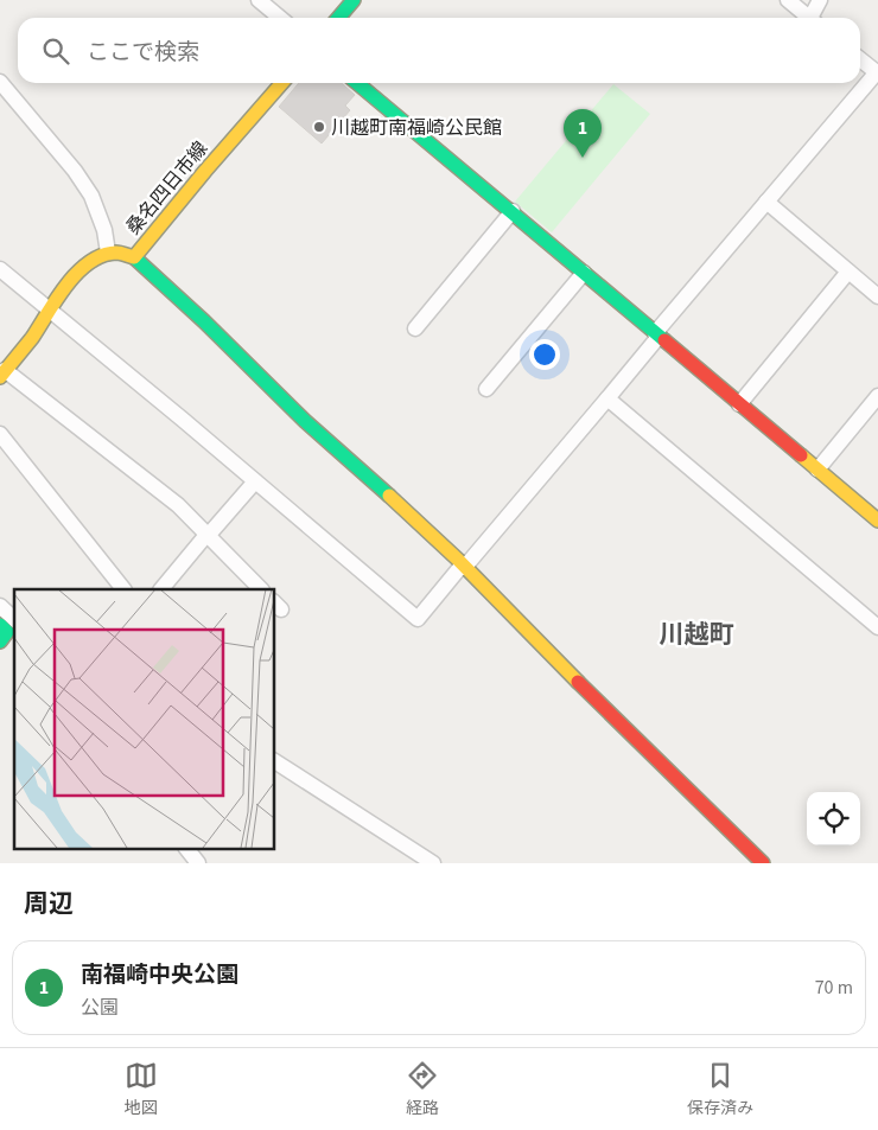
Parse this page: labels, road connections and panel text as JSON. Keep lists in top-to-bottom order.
{
  "streets": {
    "street": ["桑名四日市線"]
  },
  "districts": ["川越町"],
  "places": ["川越町南福崎公民館"],
  "page": {
    "search": "ここで検索",
    "pins": "1",
    "heading": "周辺",
    "list": [
      {
        "mark": "1",
        "name": "南福崎中央公園",
        "note": "公園",
        "value": "70 m"
      }
    ],
    "nav": ["地図", "経路", "保存済み"]
  }
}
